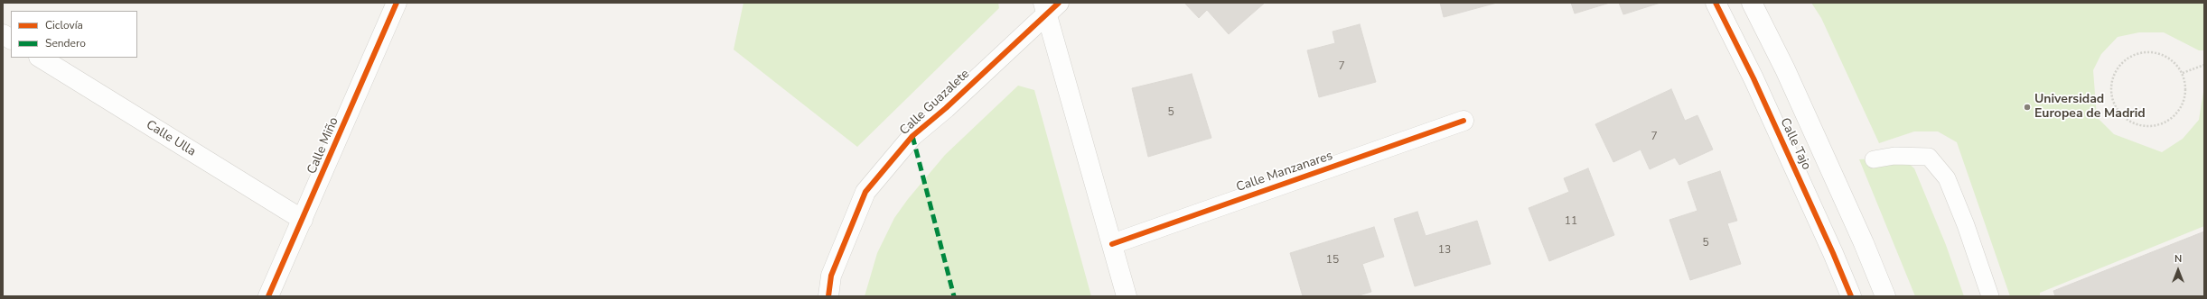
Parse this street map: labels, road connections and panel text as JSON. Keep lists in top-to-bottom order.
{
  "streets": {
    "street": [
      "Calle Guazalete",
      "Calle Ulla",
      "Calle Tajo",
      "Calle Miño",
      "Calle Manzanares"
    ]
  },
  "crossings": [
    ["Calle Ulla", "Calle Miño"]
  ],
  "places": ["Universidad Europea de Madrid"],
  "house_numbers": [
    "7",
    "5",
    "7",
    "11",
    "5",
    "13",
    "15"
  ],
  "legend": ["Ciclovía", "Sendero"],
  "north": "top"
}
